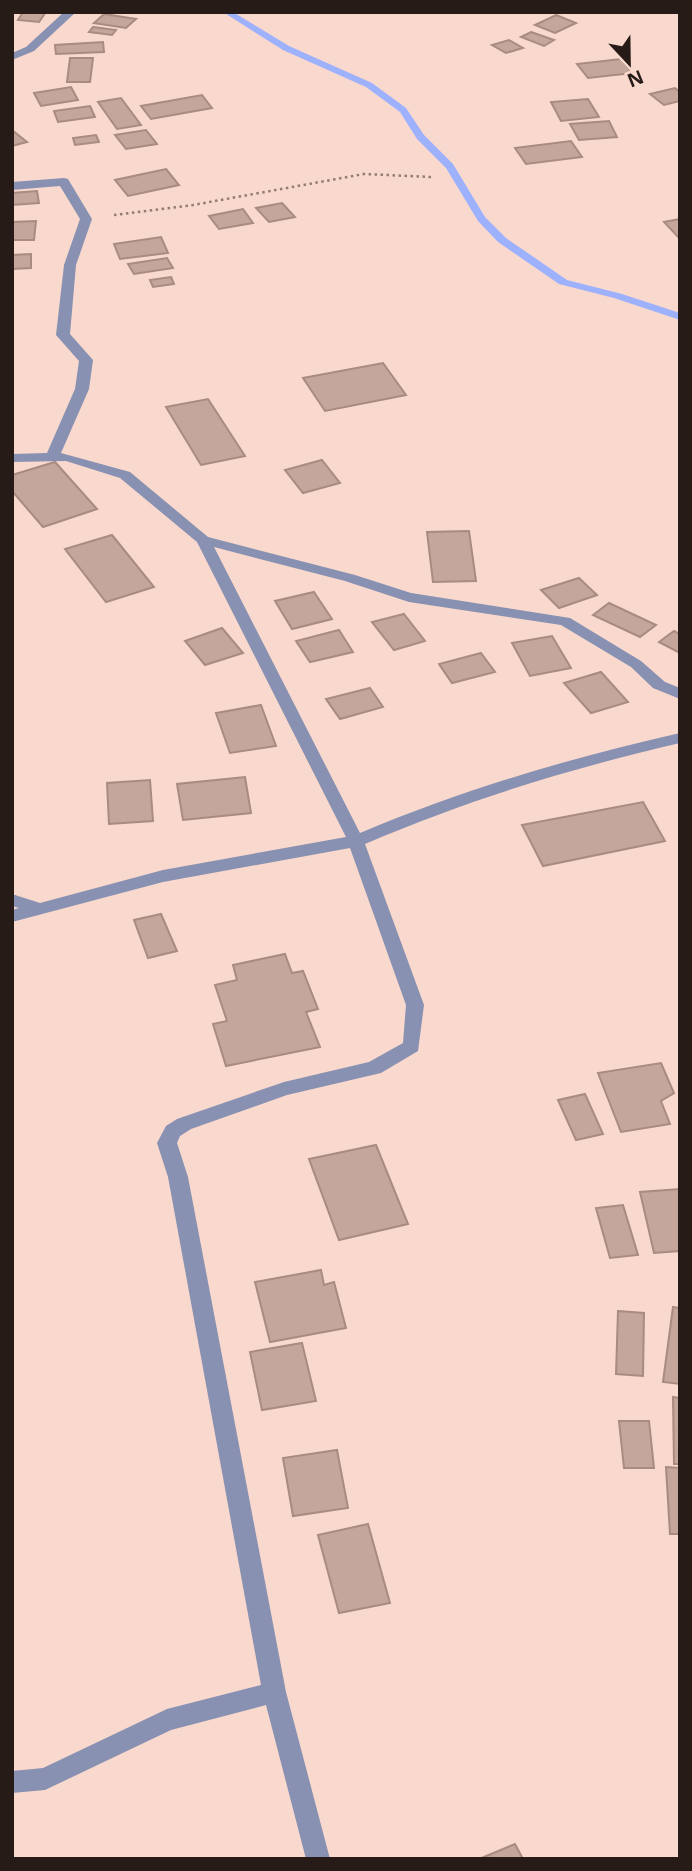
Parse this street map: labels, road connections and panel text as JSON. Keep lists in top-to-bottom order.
{
  "north": "bottom"
}
